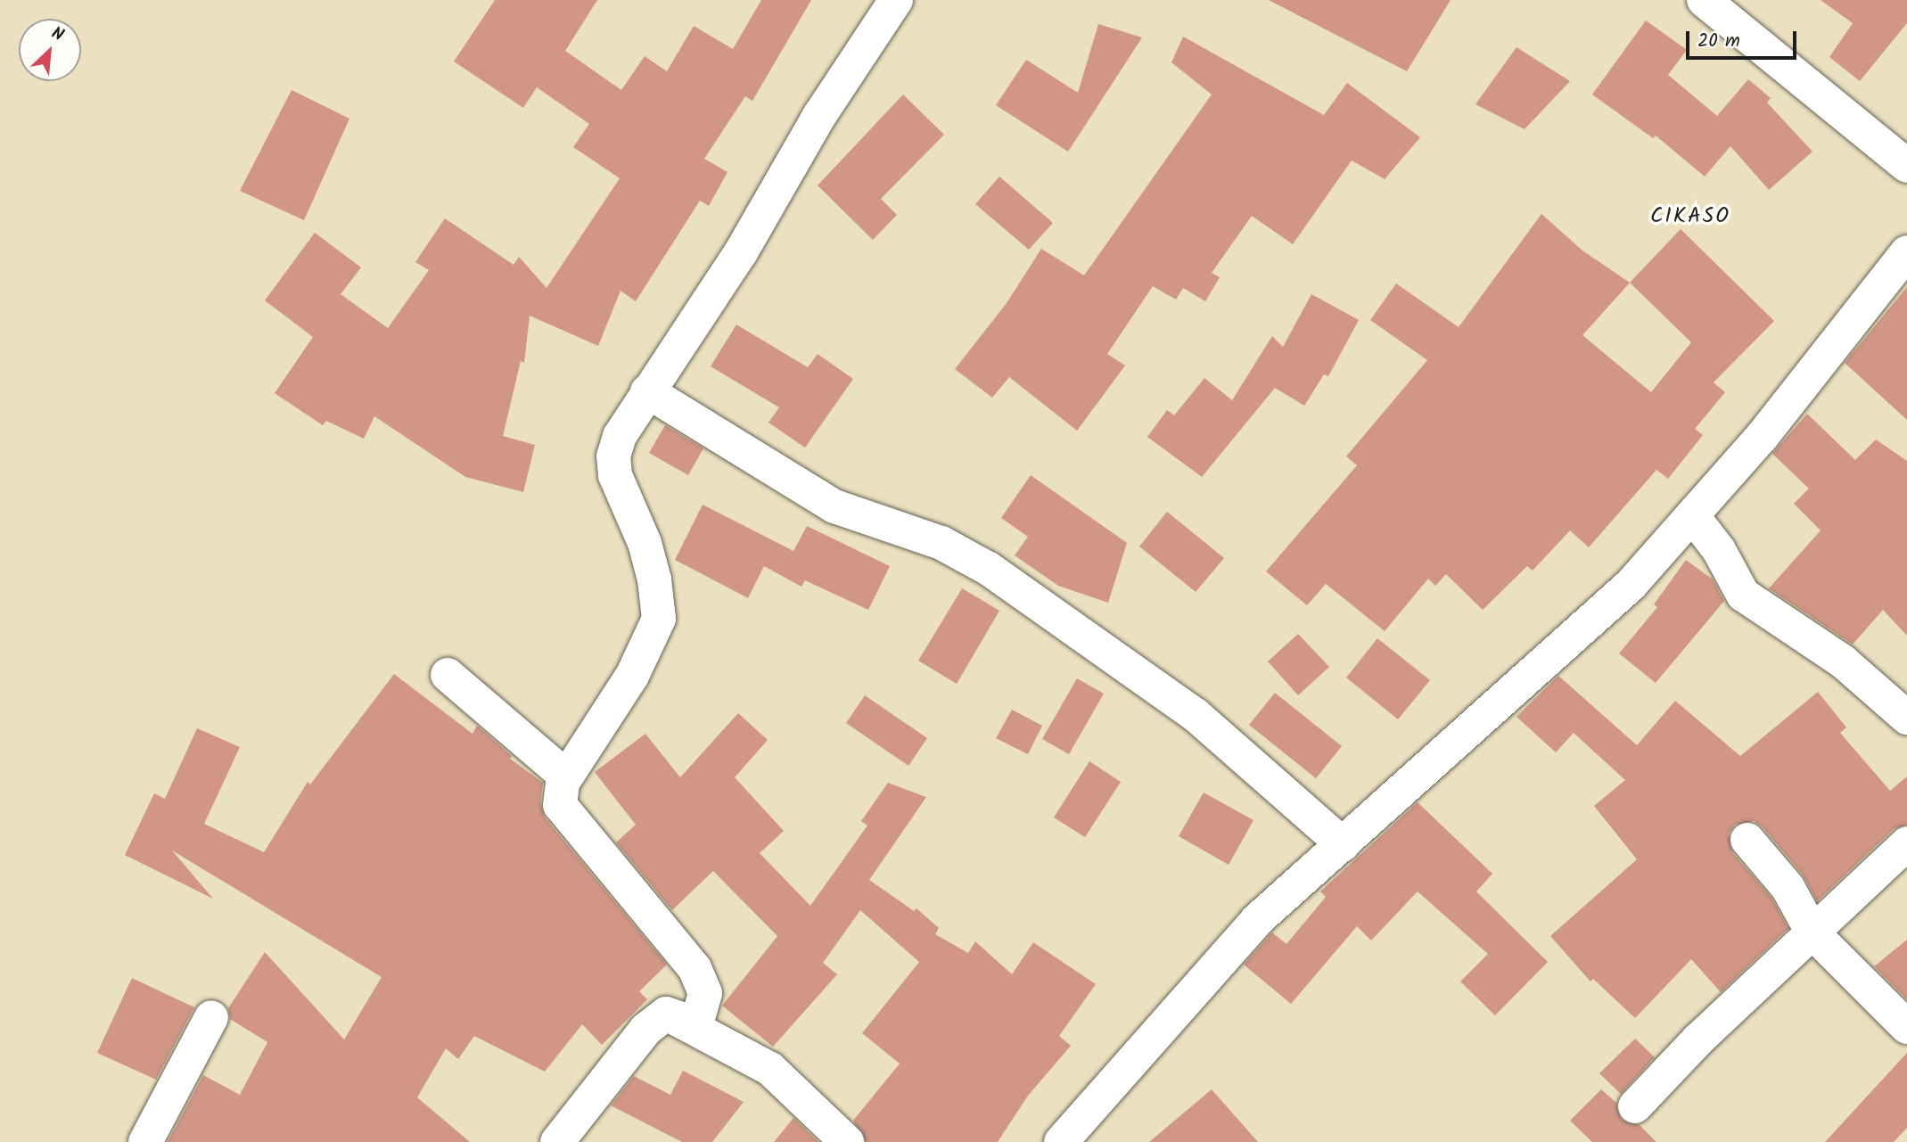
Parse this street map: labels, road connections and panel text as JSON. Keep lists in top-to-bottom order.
{
  "districts": ["CIKASO"],
  "scale_bar": "20 m",
  "north": "top right"
}
